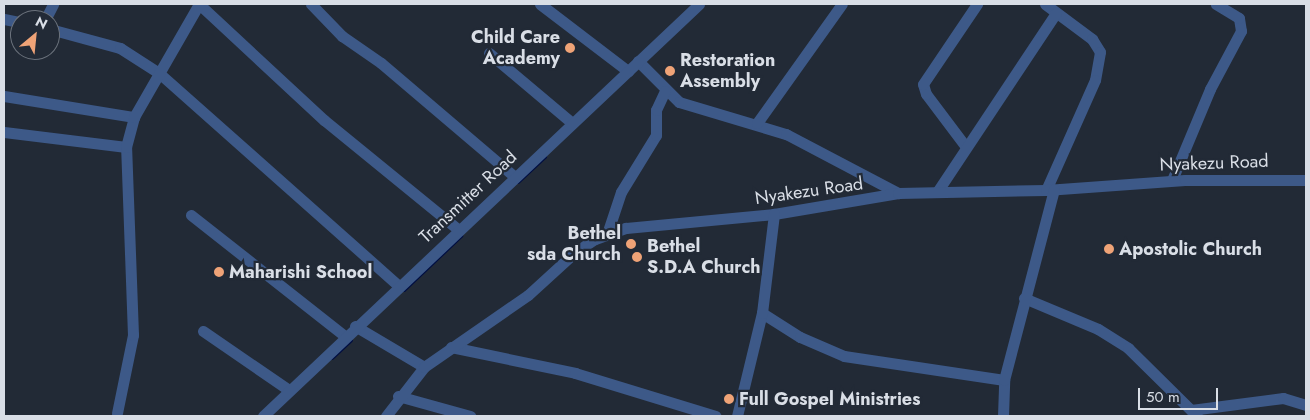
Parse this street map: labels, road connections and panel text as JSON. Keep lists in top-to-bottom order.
{
  "streets": {
    "street": ["Nyakezu Road", "Transmitter Road"]
  },
  "places": [
    "Child Care Academy",
    "Restoration Assembly",
    "Bethel sda Church",
    "Apostolic Church",
    "Bethel S.D.A Church",
    "Maharishi School",
    "Full Gospel Ministries"
  ],
  "scale_bar": "50 m",
  "north": "top right"
}
